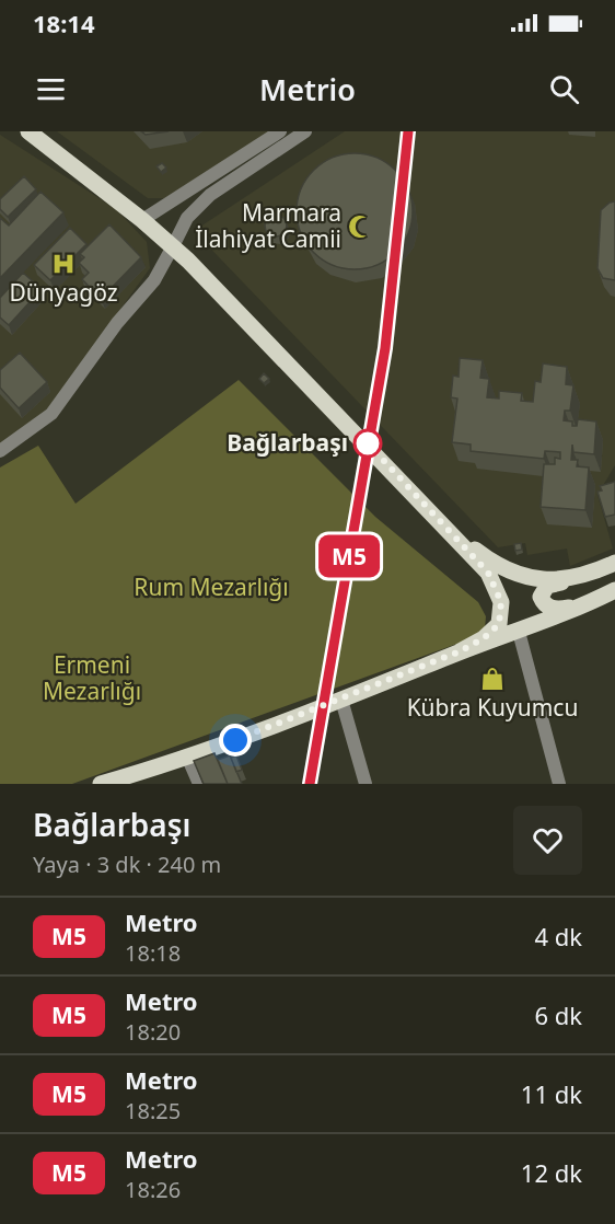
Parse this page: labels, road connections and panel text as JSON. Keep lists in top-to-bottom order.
{
  "parks": ["Rum Mezarlığı", "Ermeni Mezarlığı"],
  "places": {
    "mosque": ["Marmara İlahiyat Camii"],
    "hospital": ["Dünyagöz"],
    "other": ["Bağlarbaşı"],
    "shop": ["Kübra Kuyumcu"]
  },
  "lines": ["metro line M5"],
  "page": {
    "status": "18:14",
    "header": "Metrio",
    "on_map": "M5",
    "heading": ["Bağlarbaşı", "Yaya · 3 dk · 240 m"],
    "list": [
      {
        "mark": "M5",
        "name": "Metro",
        "note": "18:18",
        "value": "4 dk"
      },
      {
        "mark": "M5",
        "name": "Metro",
        "note": "18:20",
        "value": "6 dk"
      },
      {
        "mark": "M5",
        "name": "Metro",
        "note": "18:25",
        "value": "11 dk"
      },
      {
        "mark": "M5",
        "name": "Metro",
        "note": "18:26",
        "value": "12 dk"
      }
    ]
  }
}
